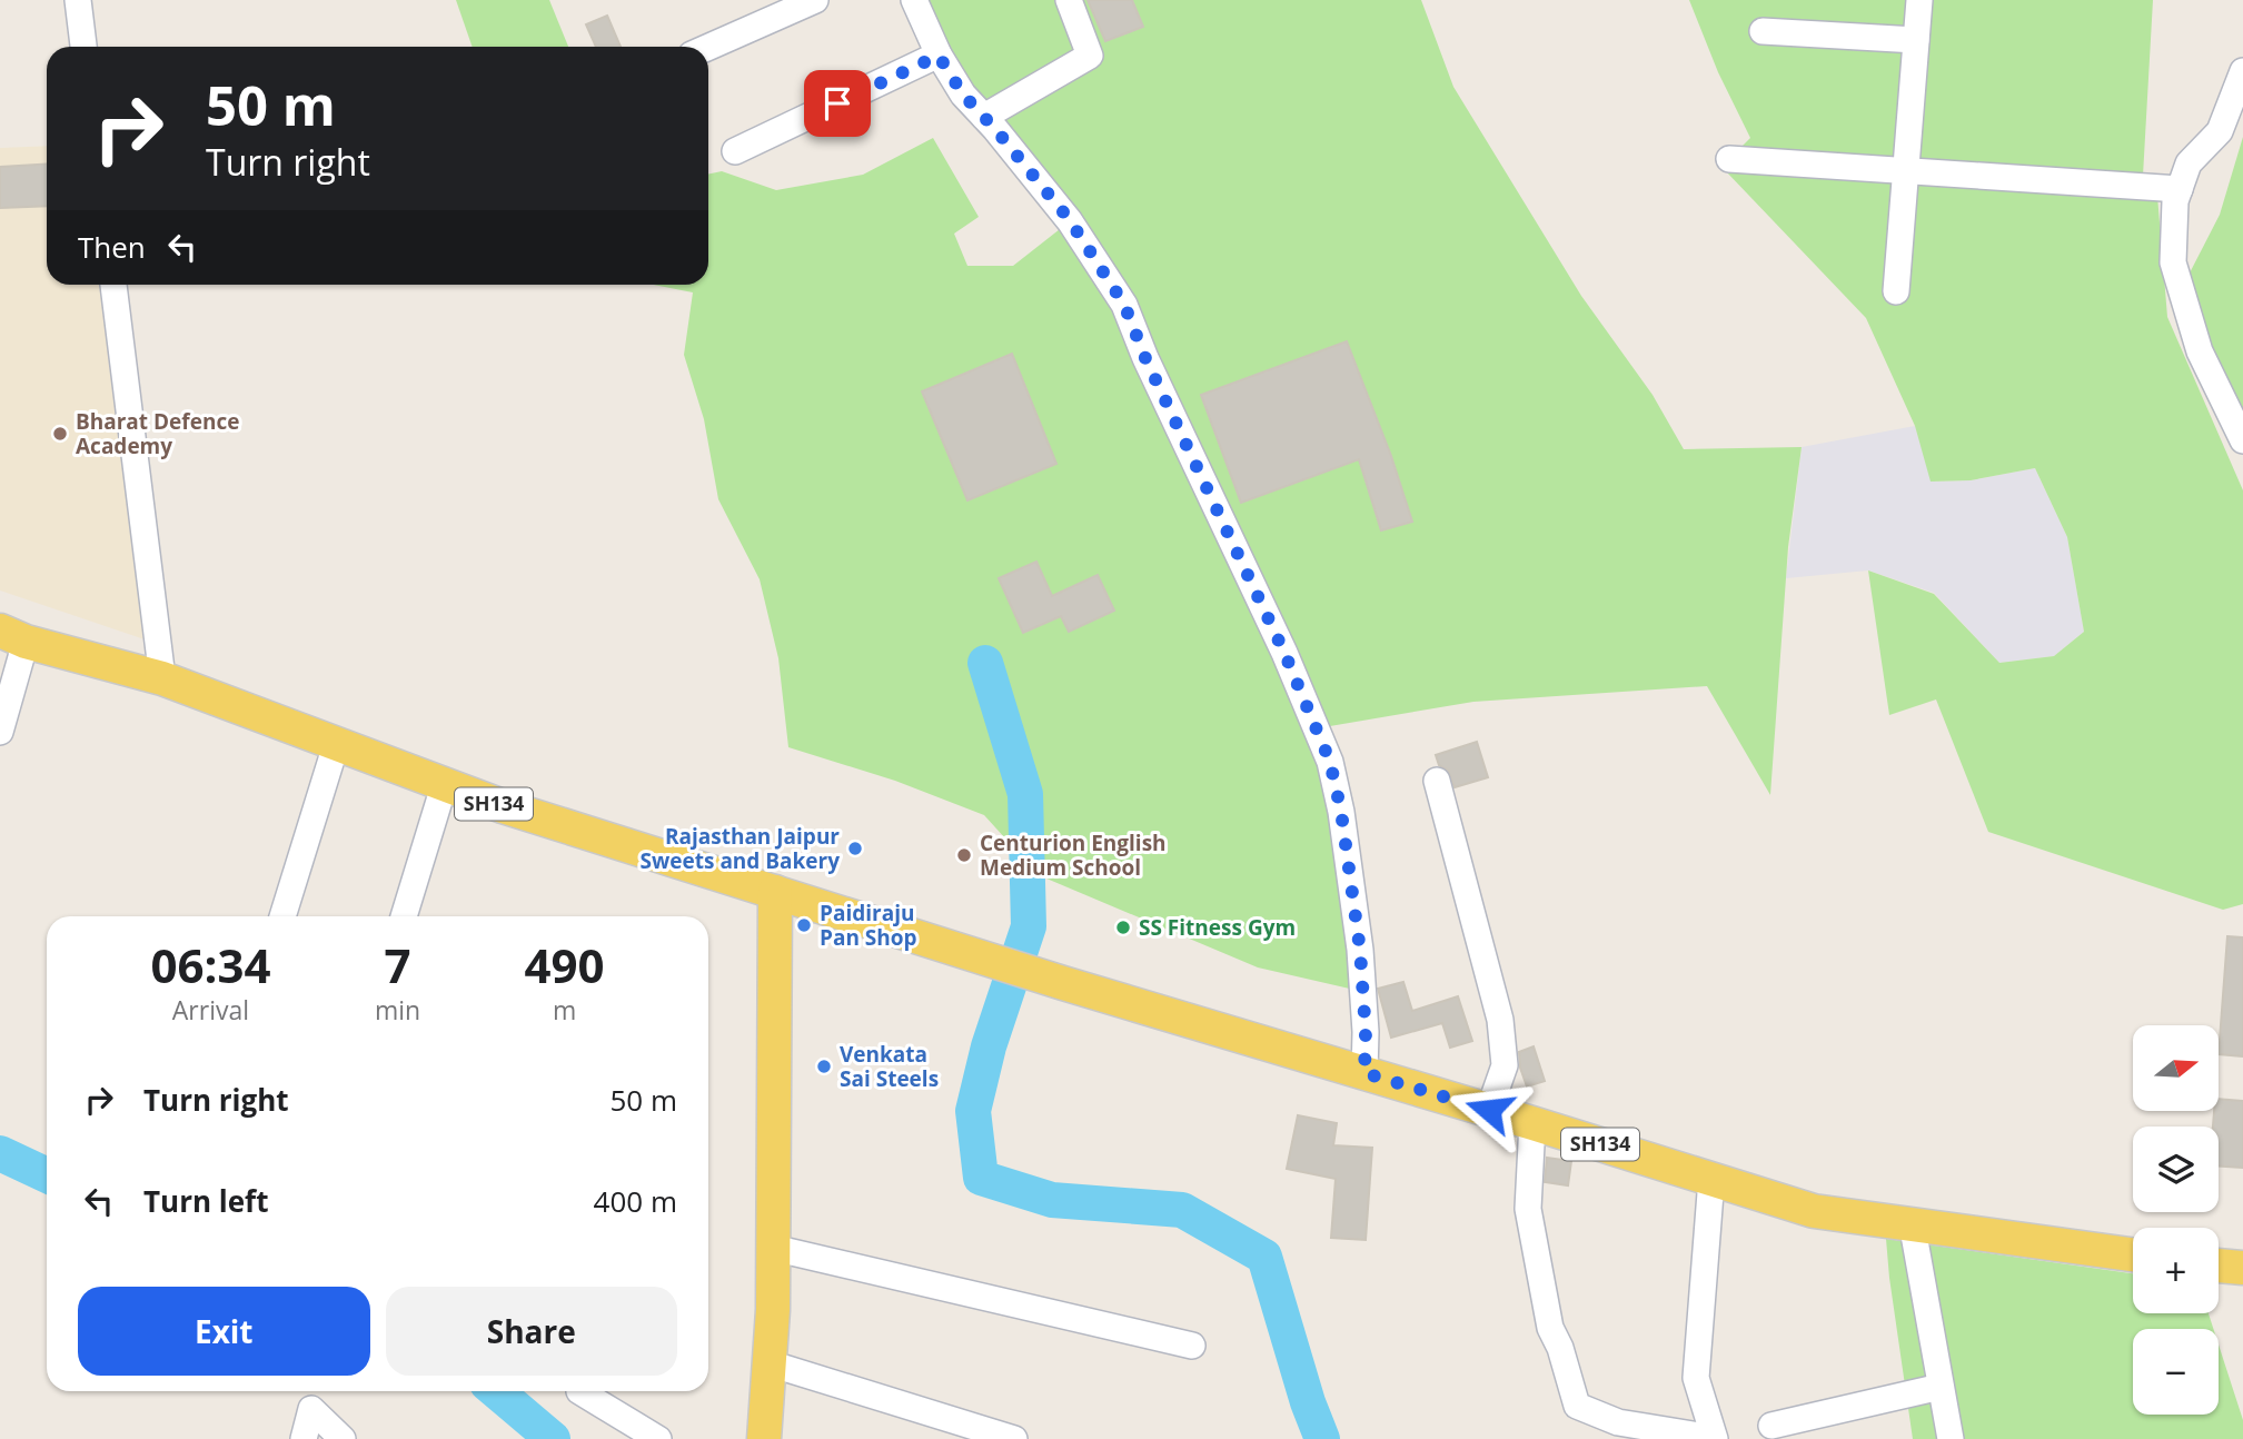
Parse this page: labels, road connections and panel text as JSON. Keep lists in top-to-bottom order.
{
  "streets": {
    "main road": ["SH134"]
  },
  "places": [
    "Bharat Defence Academy",
    "Rajasthan Jaipur Sweets and Bakery",
    "Centurion English Medium School",
    "Paidiraju Pan Shop",
    "SS Fitness Gym",
    "Venkata Sai Steels"
  ],
  "north": "right",
  "page": {
    "turn": ["50 m", "Turn right"],
    "then": "Then",
    "eta": [
      "06:34",
      "Arrival",
      "7",
      "min",
      "490",
      "m"
    ],
    "map_buttons": ["+", "−"],
    "list": [
      {
        "name": "Turn right",
        "value": "50 m"
      },
      {
        "name": "Turn left",
        "value": "400 m"
      }
    ],
    "buttons": ["Exit", "Share"]
  }
}
